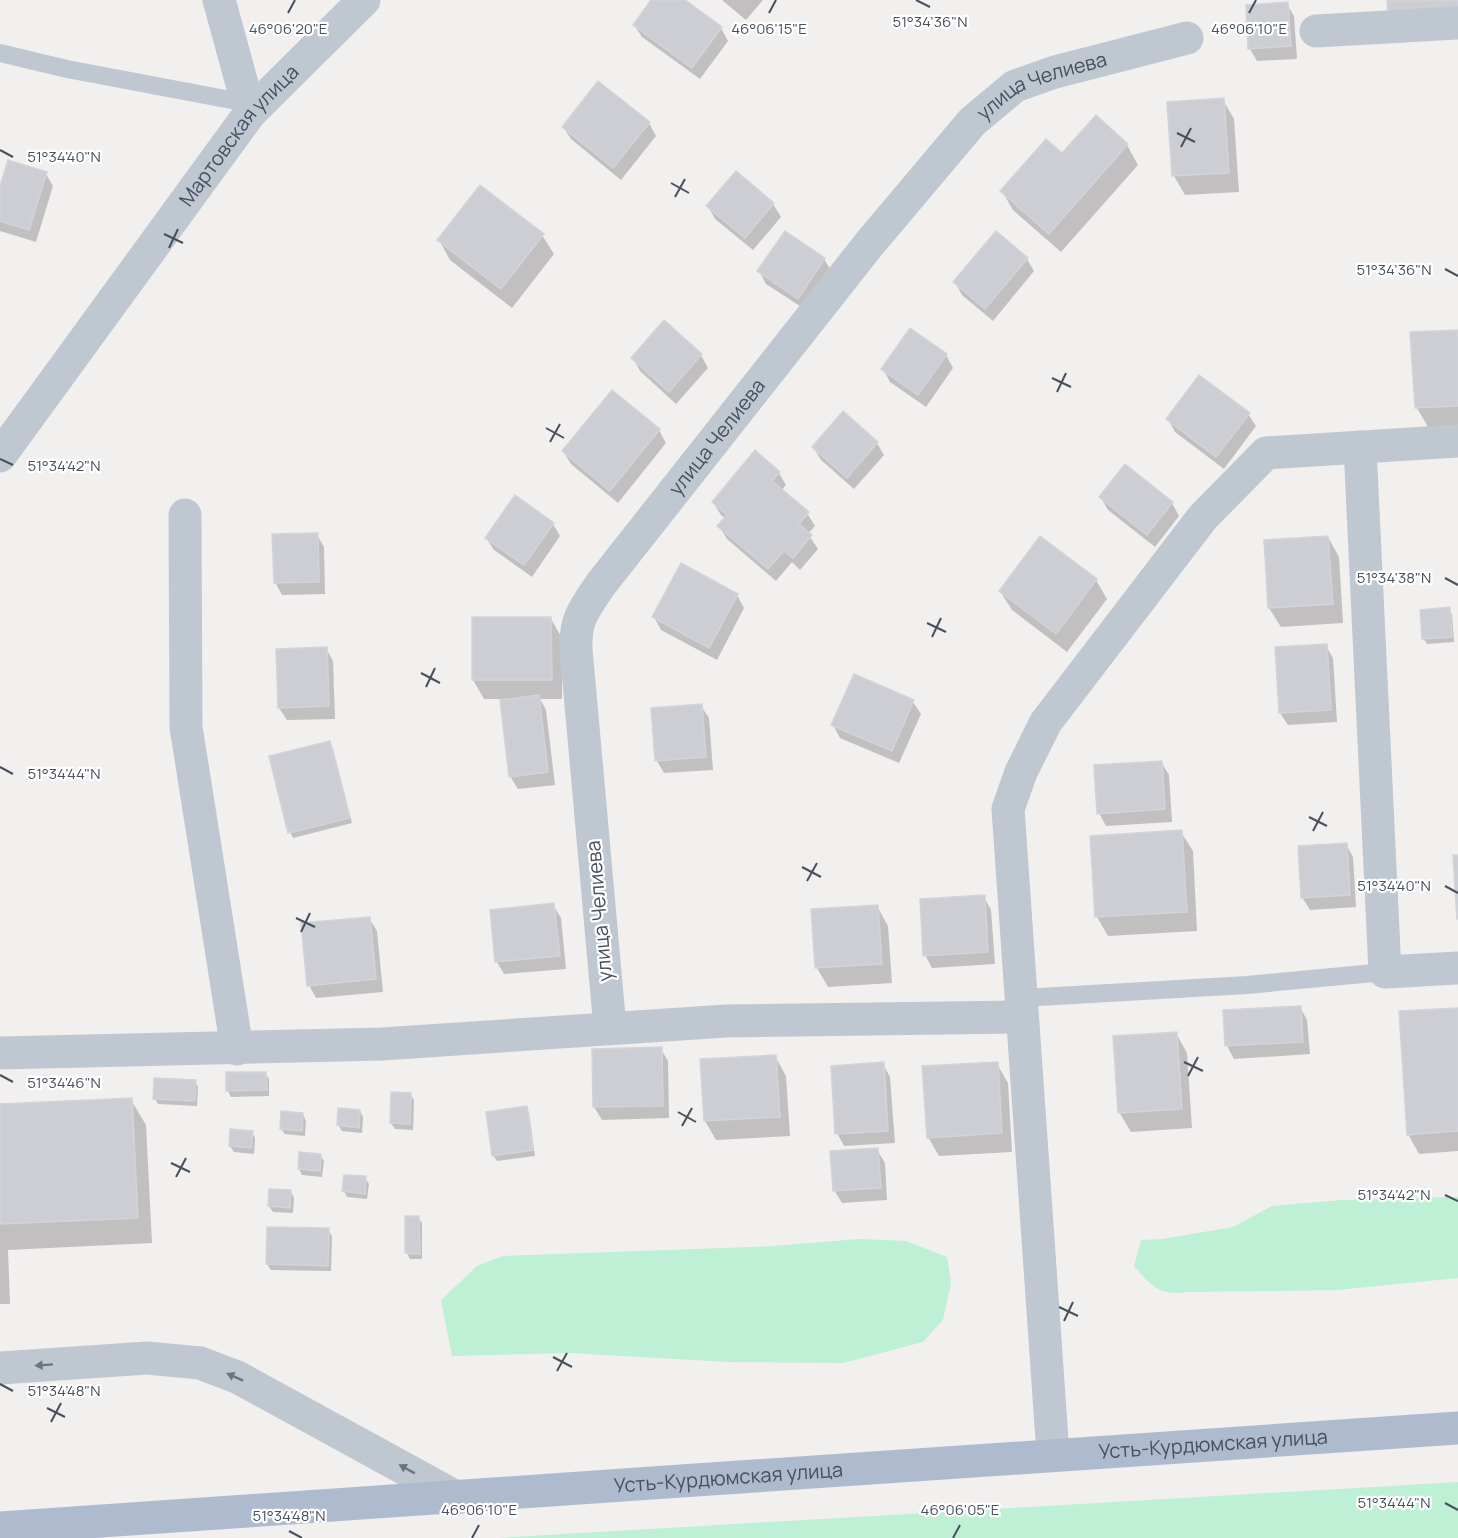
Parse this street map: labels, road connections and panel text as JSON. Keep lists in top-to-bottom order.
{
  "streets": {
    "main road": ["Усть-Курдюмская улица"],
    "street": ["улица Челиева", "Мартовская улица"]
  },
  "coordinates": [
    "51°34'36\"N",
    "46°06'20\"E",
    "46°06'15\"E",
    "46°06'10\"E",
    "51°34'40\"N",
    "51°34'42\"N",
    "51°34'38\"N",
    "51°34'44\"N",
    "51°34'46\"N",
    "51°34'48\"N",
    "46°06'05\"E"
  ]
}
